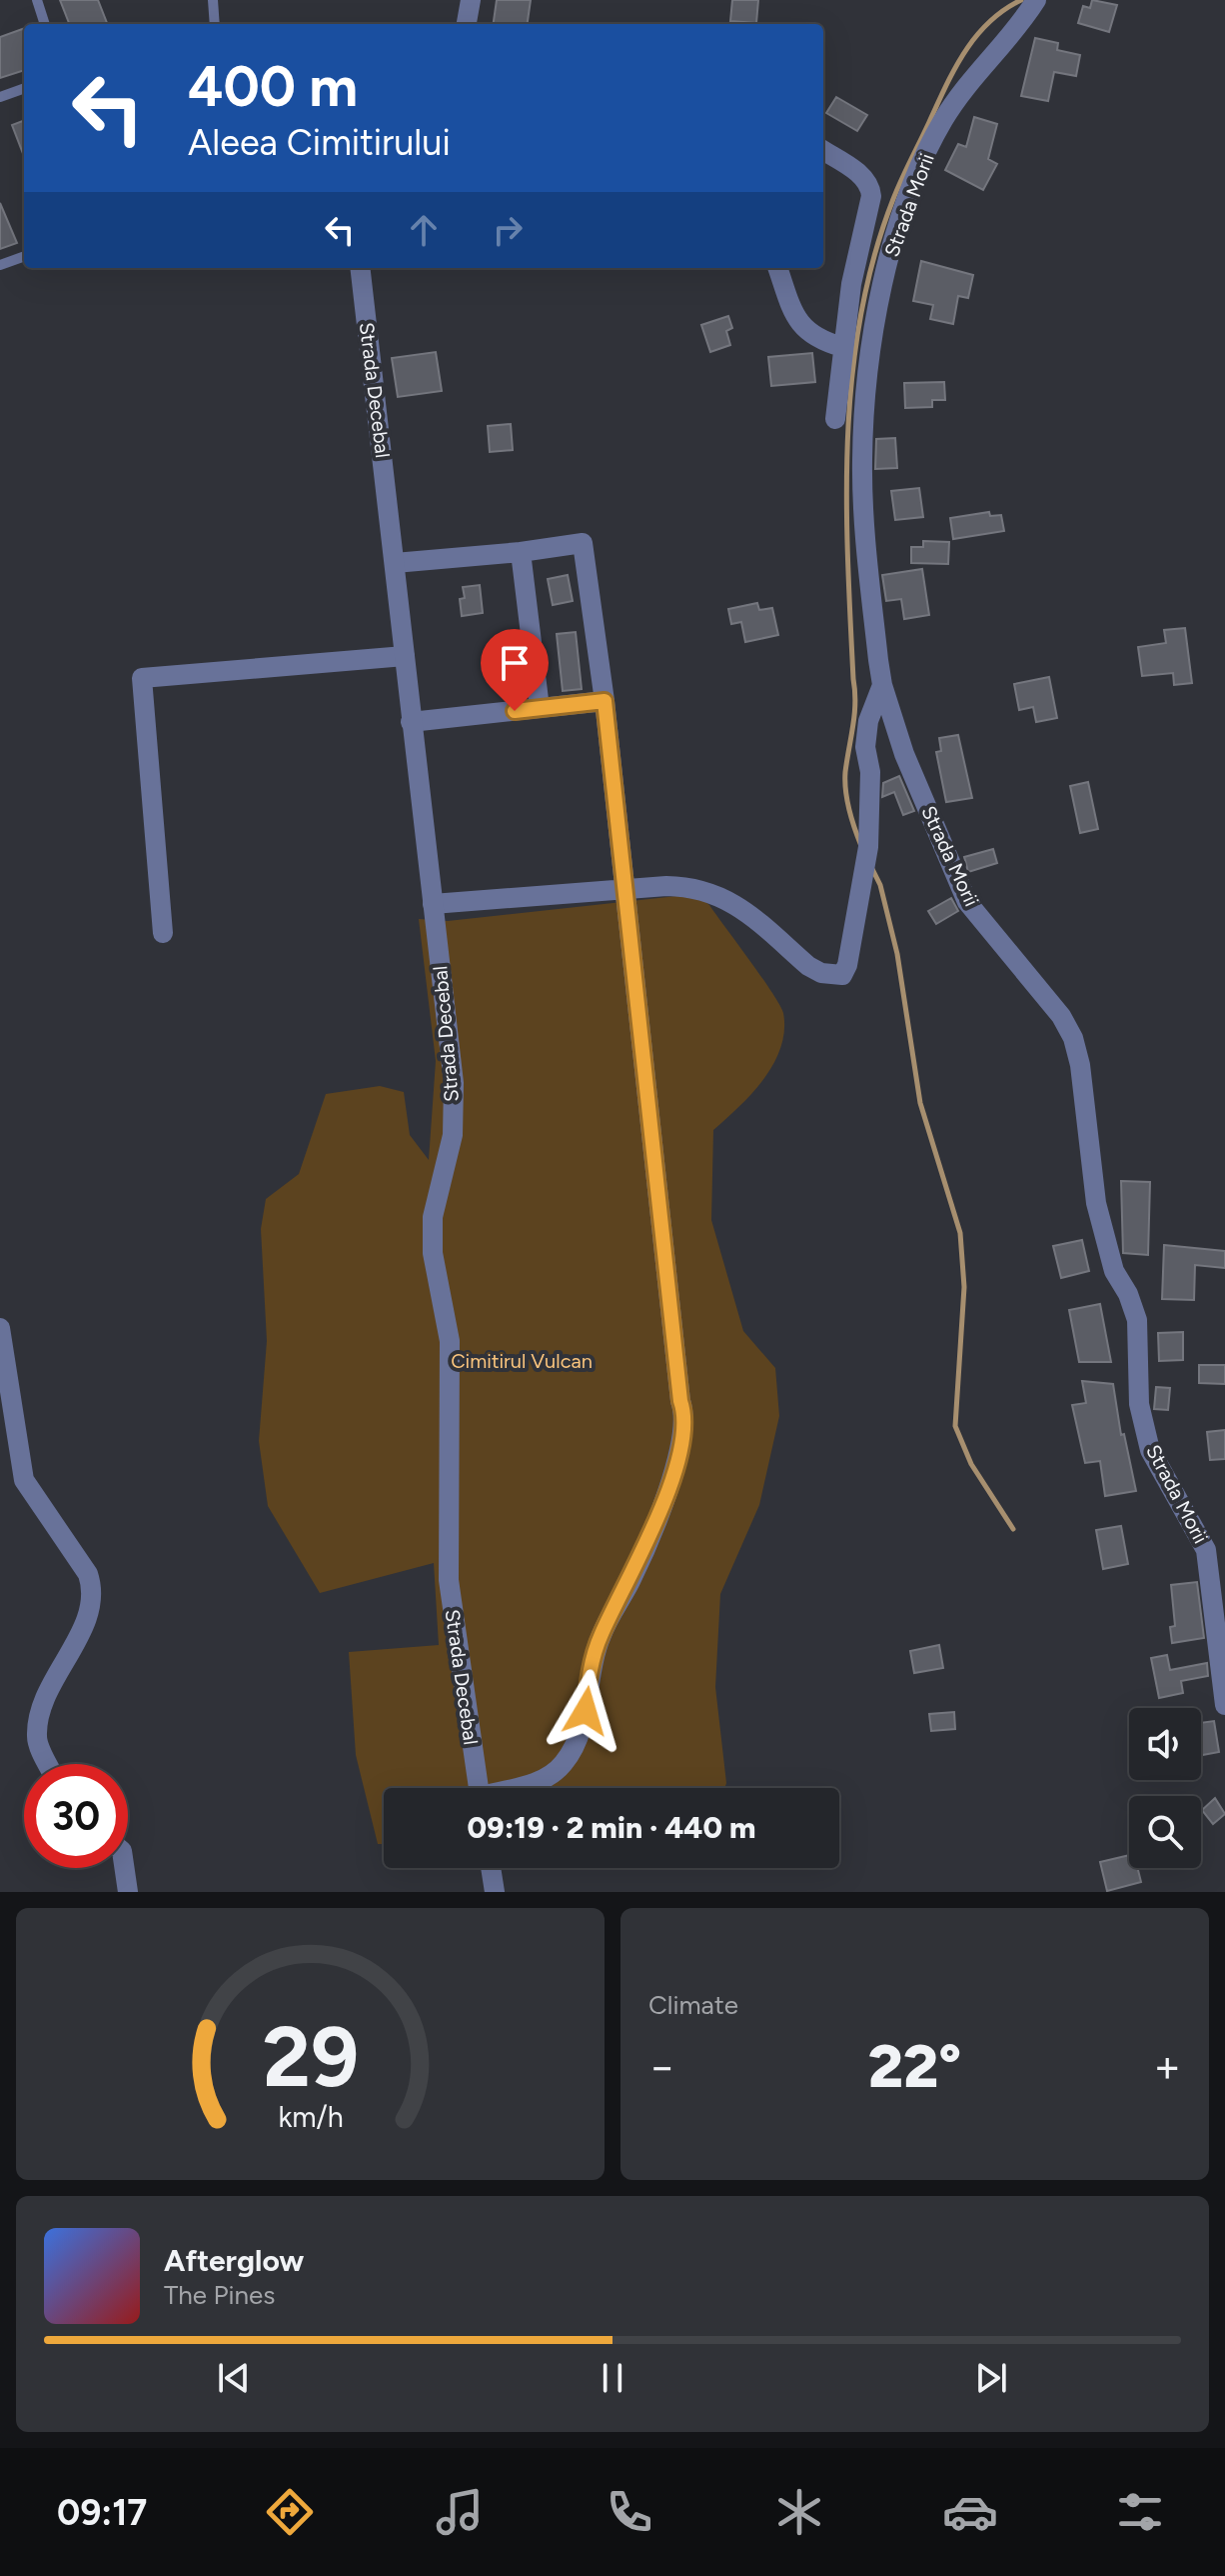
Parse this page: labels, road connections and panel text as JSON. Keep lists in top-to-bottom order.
{
  "streets": {
    "street": ["Strada Morii", "Strada Decebal"]
  },
  "parks": ["Cimitirul Vulcan"],
  "page": {
    "turn": ["400 m", "Aleea Cimitirului"],
    "limit": "30",
    "trip": "09:19 · 2 min · 440 m",
    "tile": "Climate",
    "heat": ["−", "22°", "+"],
    "song": ["Afterglow", "The Pines"],
    "tabs": "09:17",
    "gauge": ["29", "km/h"]
  }
}
